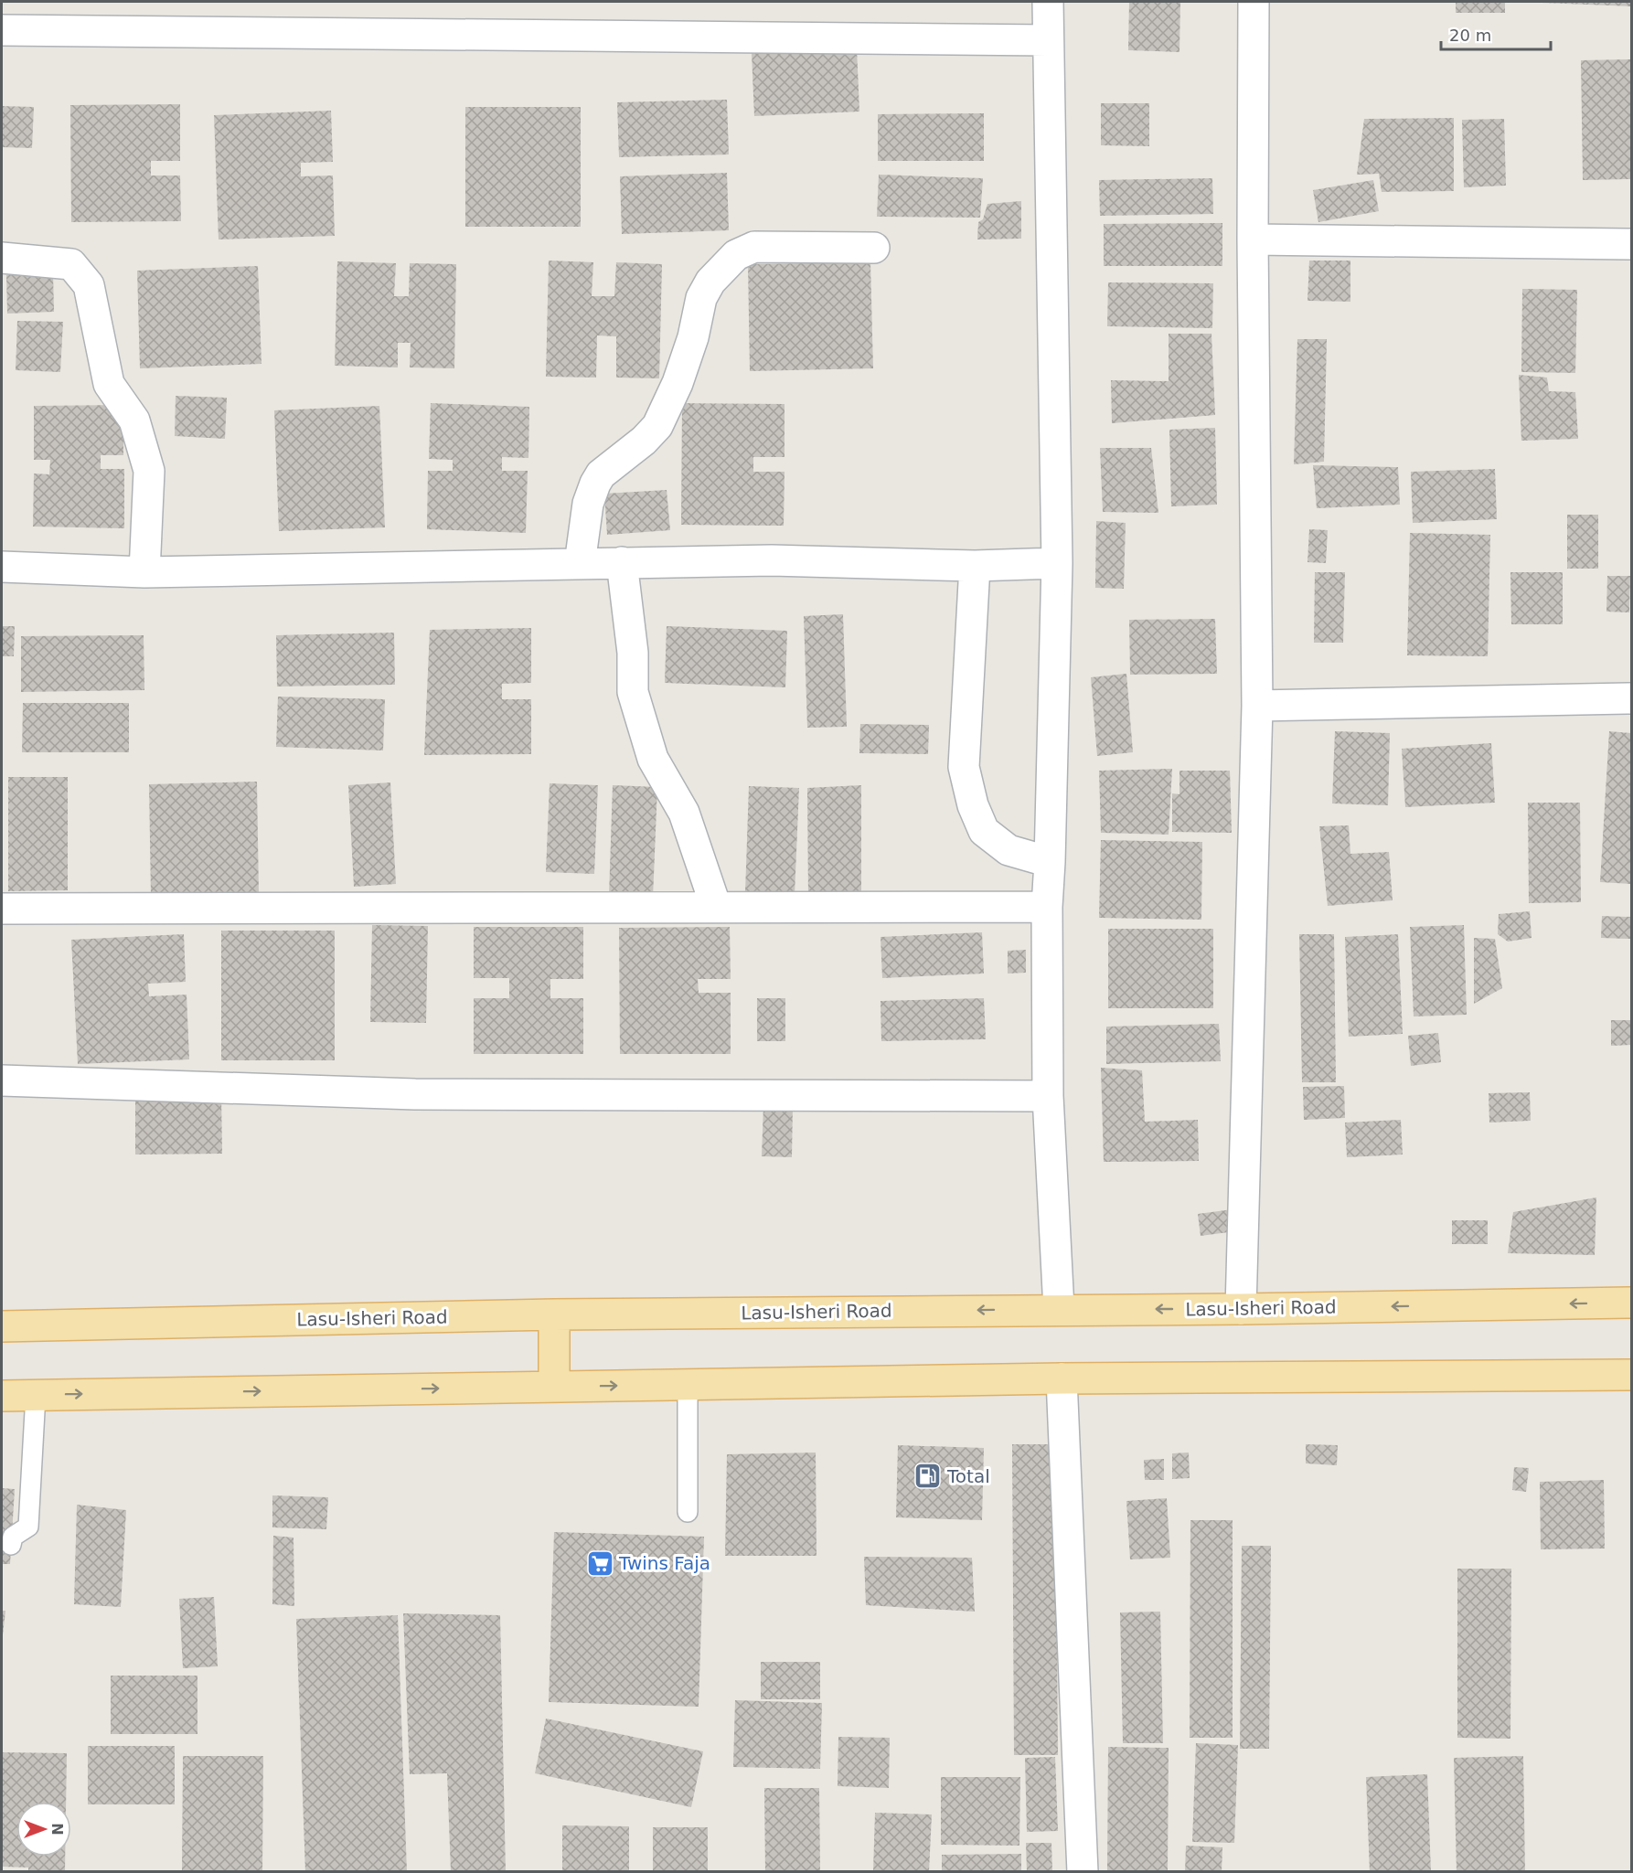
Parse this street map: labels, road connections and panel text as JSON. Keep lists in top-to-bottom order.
{
  "streets": {
    "main road": ["Lasu-Isheri Road"]
  },
  "places": {
    "fuel station": ["Total"],
    "supermarket": ["Twins Faja"]
  },
  "scale_bar": "20 m",
  "north": "right"
}
